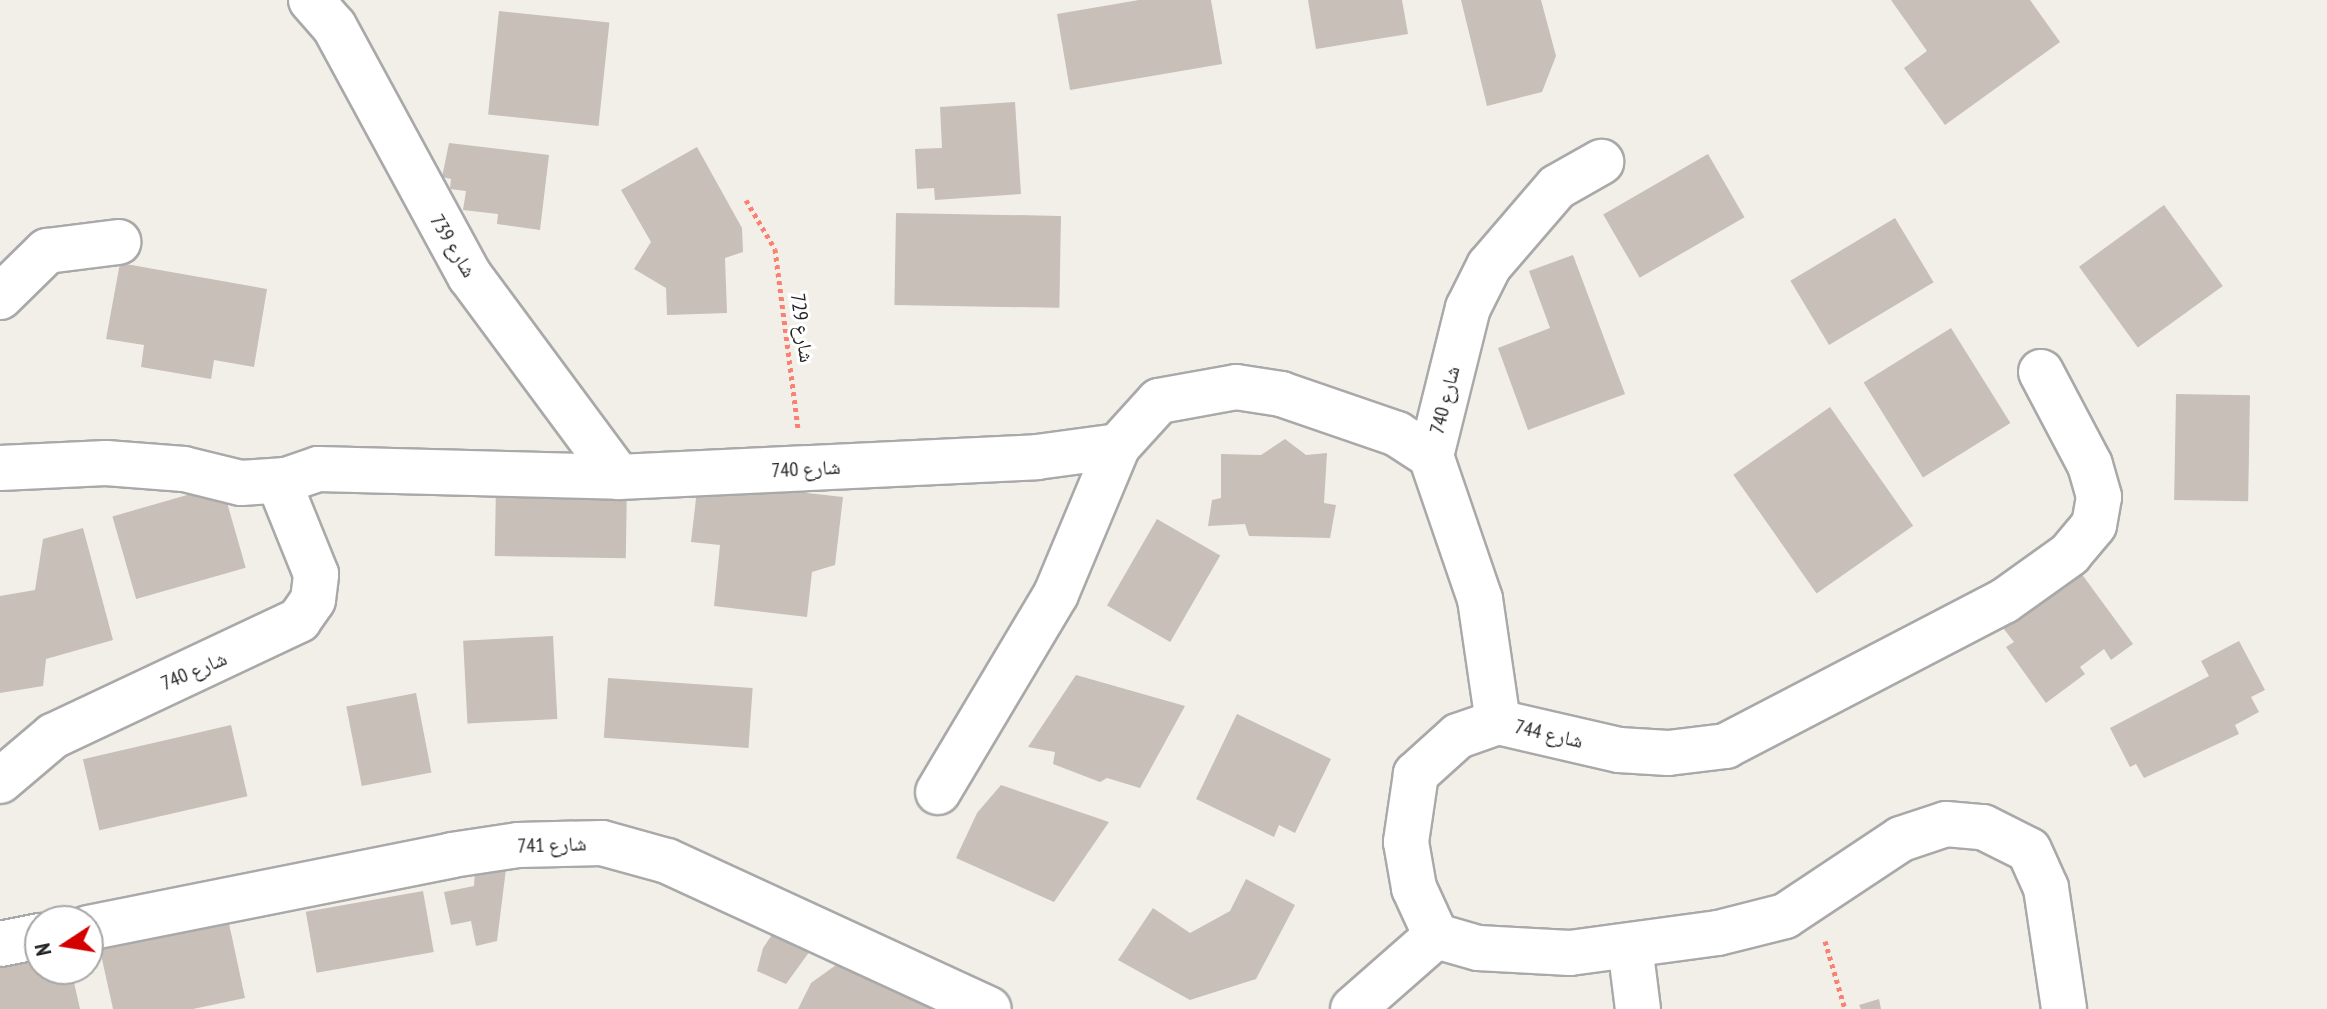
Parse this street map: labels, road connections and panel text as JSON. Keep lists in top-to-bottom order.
{
  "streets": {
    "street": [
      "شارع 739",
      "شارع 740",
      "شارع 744",
      "شارع 741"
    ],
    "path": ["شارع 729"]
  },
  "crossings": [
    ["شارع 739", "شارع 740"],
    ["شارع 729", "شارع 740"]
  ],
  "north": "left"
}
